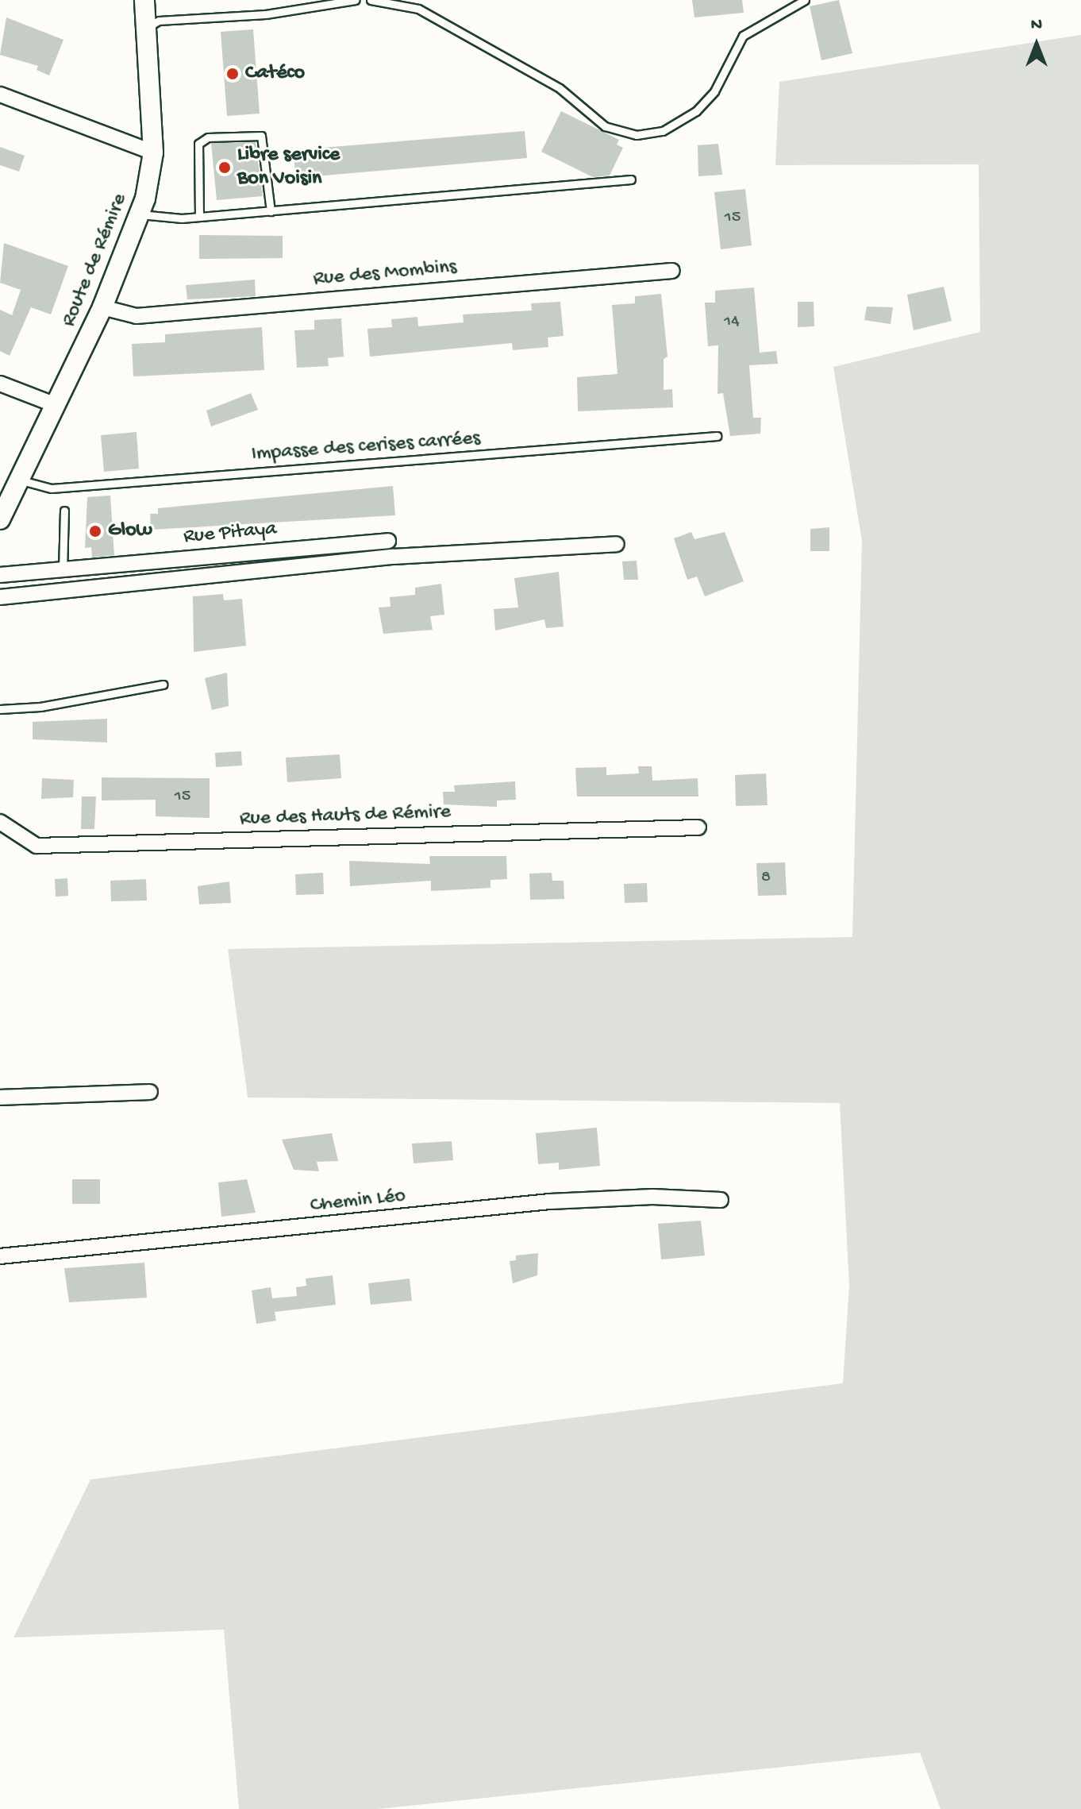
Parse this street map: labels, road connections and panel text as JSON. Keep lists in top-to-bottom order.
{
  "streets": {
    "main road": ["Route de Rémire"],
    "street": [
      "Rue des Mombins",
      "Rue Pitaya",
      "Rue des Hauts de Rémire",
      "Chemin Léo"
    ],
    "lane": ["Impasse des cerises carrées"]
  },
  "crossings": [
    ["Route de Rémire", "Rue des Mombins"],
    ["Route de Rémire", "Impasse des cerises carrées"]
  ],
  "places": ["Catéco", "Libre service Bon Voisin", "Glow"],
  "house_numbers": [
    "15",
    "14",
    "15",
    "8"
  ],
  "north": "top"
}
